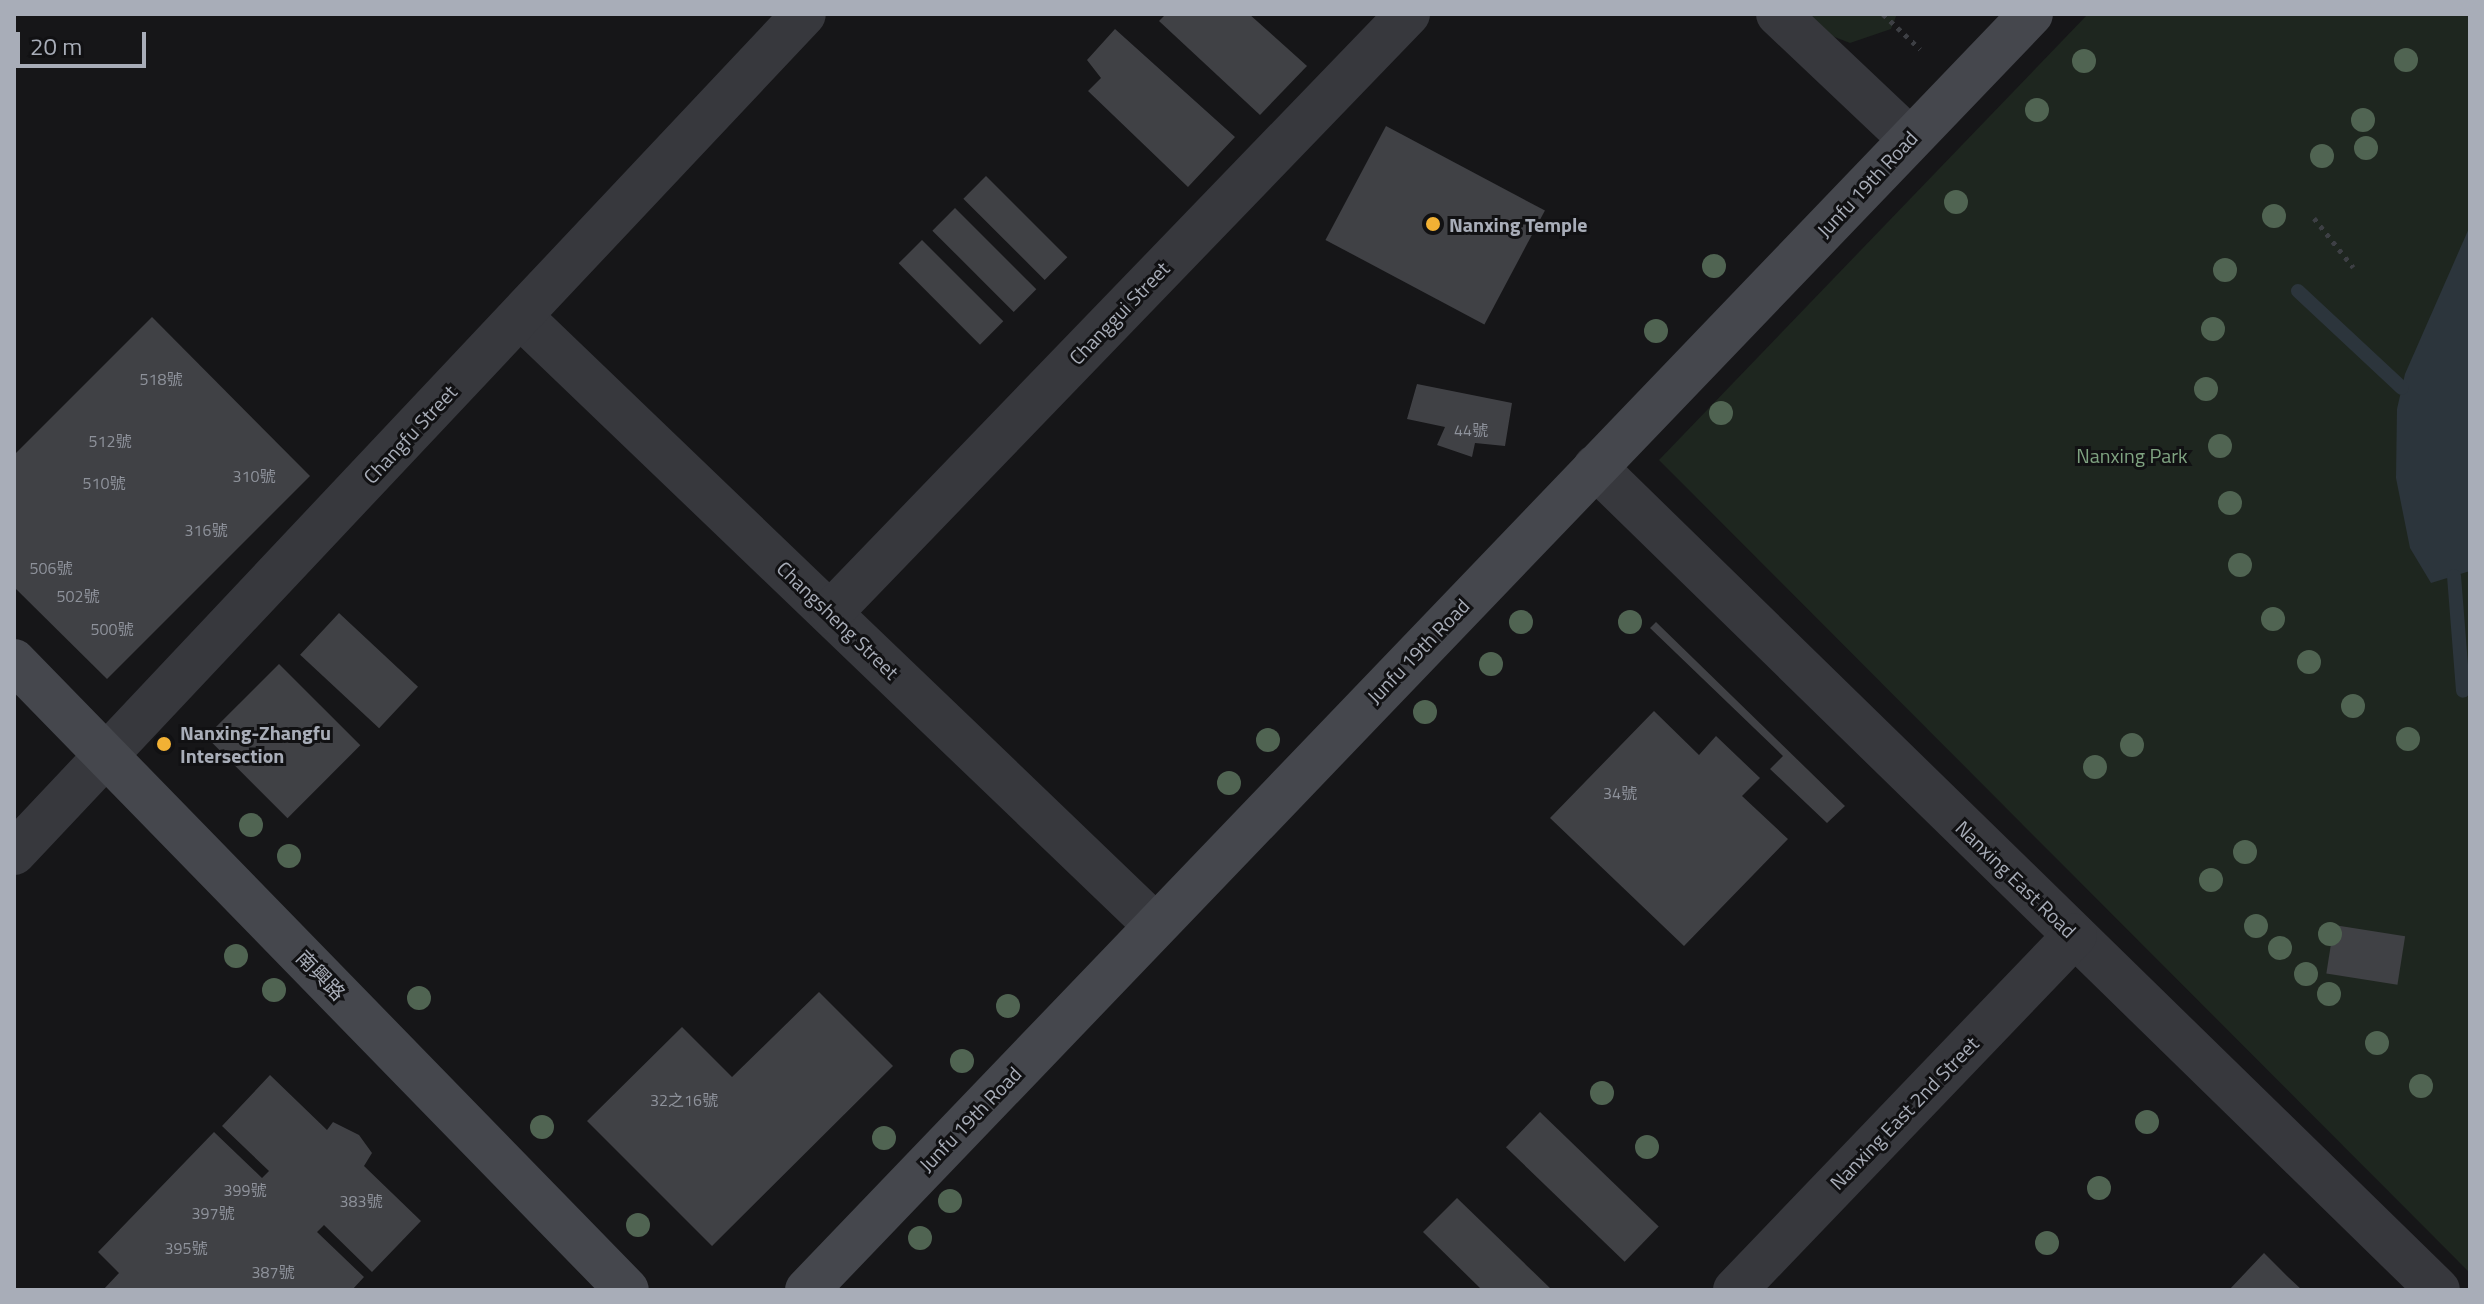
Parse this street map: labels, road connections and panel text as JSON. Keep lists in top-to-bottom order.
{
  "streets": {
    "street": [
      "Junfu 19th Road",
      "Changgui Street",
      "Changfu Street",
      "Changsheng Street",
      "Nanxing East Road",
      "南興路",
      "Nanxing East 2nd Street"
    ]
  },
  "crossings": [
    ["Junfu 19th Road", "Changsheng Street"],
    ["Junfu 19th Road", "Nanxing East Road"],
    ["Changgui Street", "Changsheng Street"],
    ["Changfu Street", "Changsheng Street"],
    ["Changfu Street", "南興路"],
    ["Nanxing East Road", "Nanxing East 2nd Street"]
  ],
  "parks": ["Nanxing Park"],
  "places": ["Nanxing Temple", "Nanxing-Zhangfu Intersection"],
  "house_numbers": [
    "518號",
    "44號",
    "512號",
    "310號",
    "510號",
    "316號",
    "506號",
    "502號",
    "500號",
    "34號",
    "32之16號",
    "399號",
    "383號",
    "397號",
    "395號",
    "387號"
  ],
  "scale_bar": "20 m"
}
